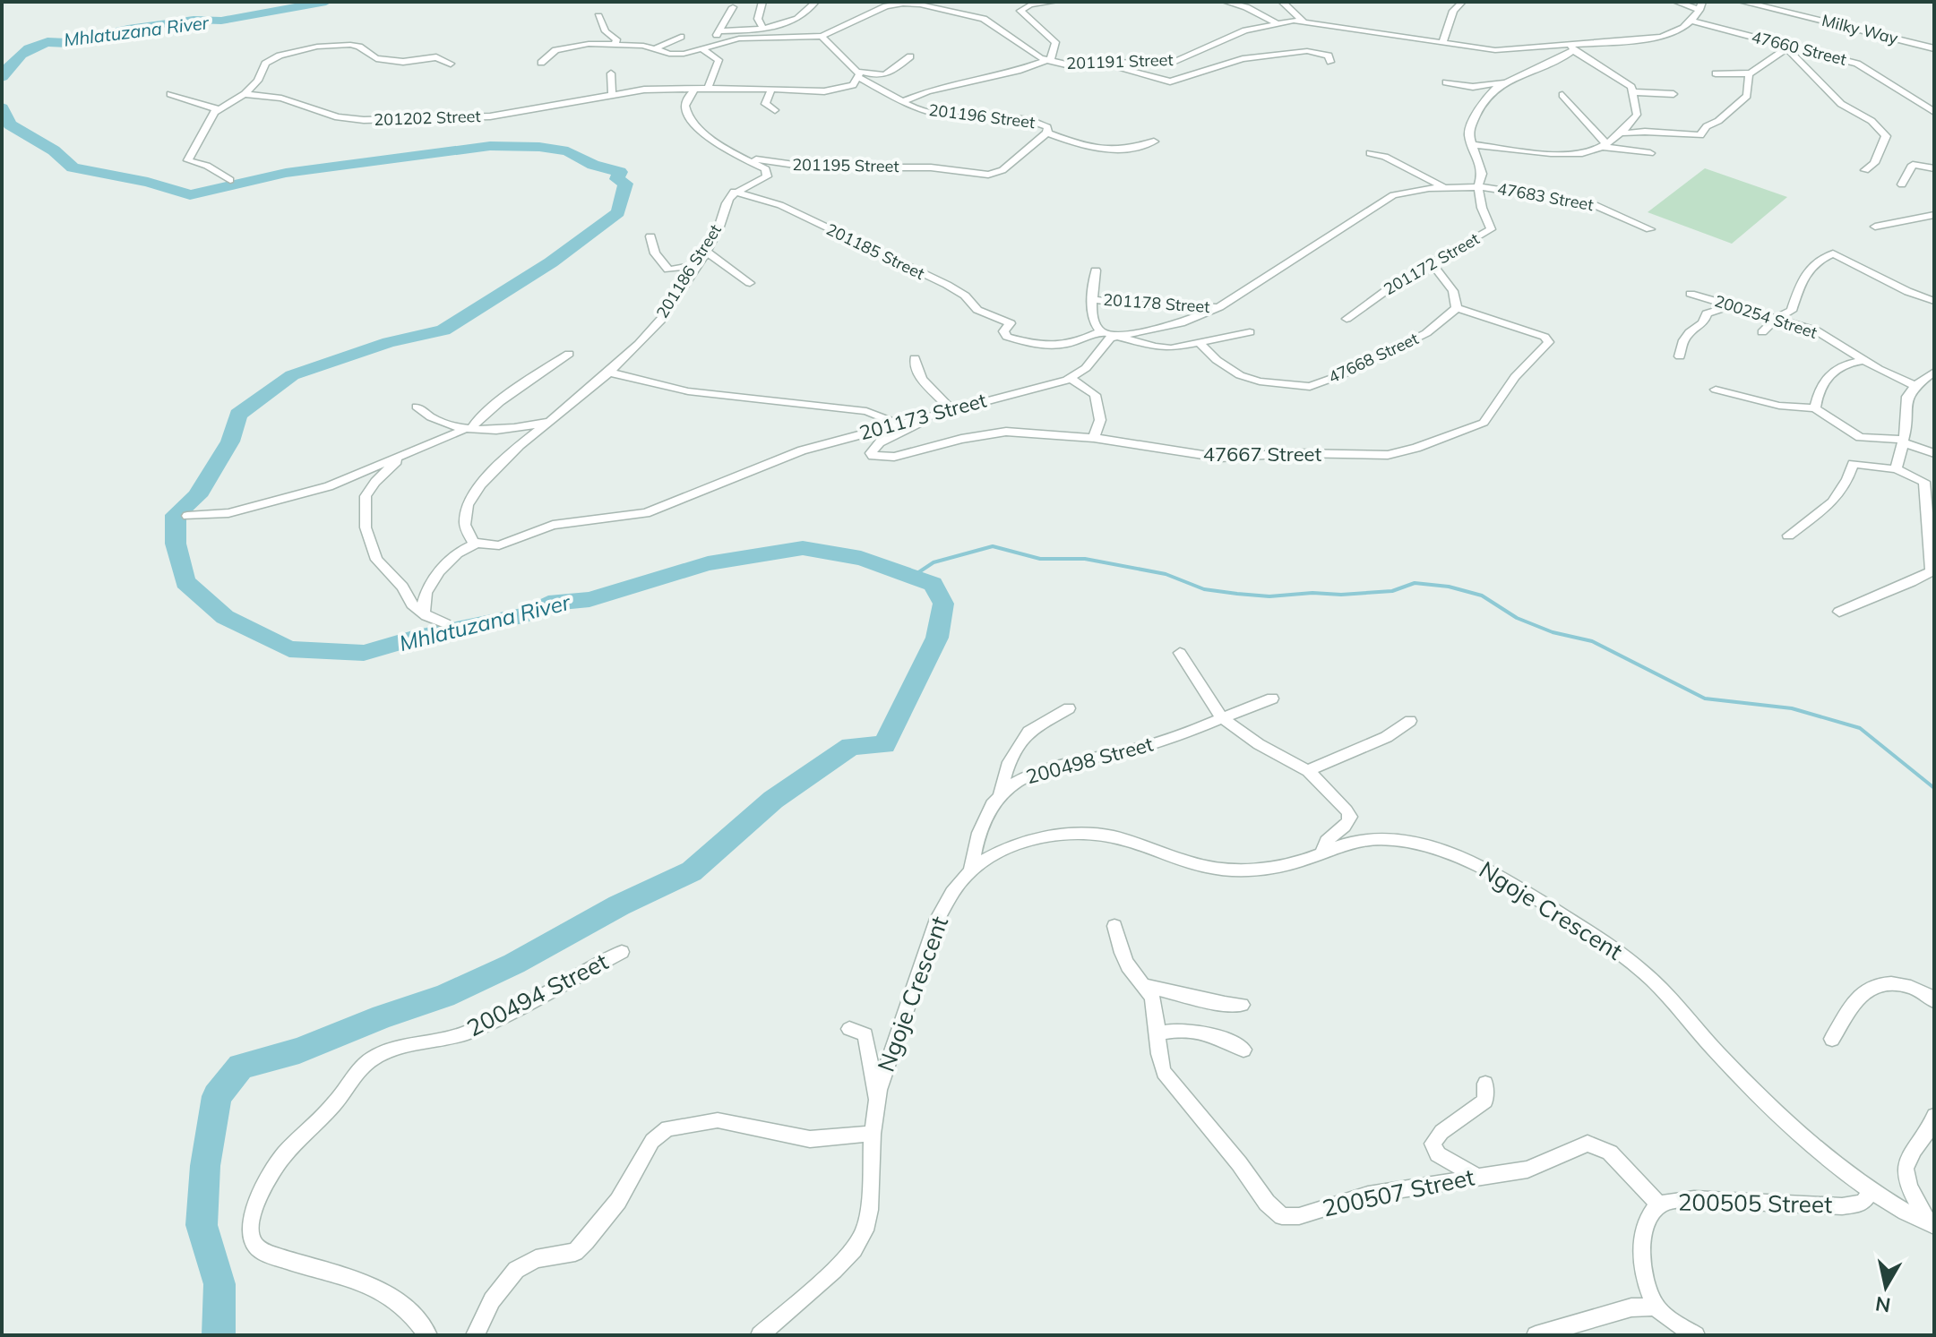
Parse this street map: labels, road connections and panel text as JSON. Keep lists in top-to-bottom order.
{
  "streets": {
    "street": [
      "Milky Way",
      "47660 Street",
      "201191 Street",
      "201196 Street",
      "201202 Street",
      "201195 Street",
      "47683 Street",
      "201185 Street",
      "201172 Street",
      "201186 Street",
      "201178 Street",
      "200254 Street",
      "47668 Street",
      "201173 Street",
      "47667 Street",
      "200498 Street",
      "Ngoje Crescent",
      "200494 Street",
      "200507 Street",
      "200505 Street"
    ]
  },
  "crossings": [
    ["47660 Street", "201191 Street"],
    ["201191 Street", "201172 Street"],
    ["201196 Street", "201202 Street"],
    ["201196 Street", "201195 Street"],
    ["201202 Street", "201195 Street"],
    ["47683 Street", "201172 Street"],
    ["201185 Street", "201186 Street"],
    ["201186 Street", "201173 Street"],
    ["47668 Street", "47667 Street"],
    ["201173 Street", "47667 Street"],
    ["Ngoje Crescent", "200505 Street"],
    ["200507 Street", "200505 Street"]
  ],
  "water": ["Mhlatuzana River"],
  "north": "bottom"
}
